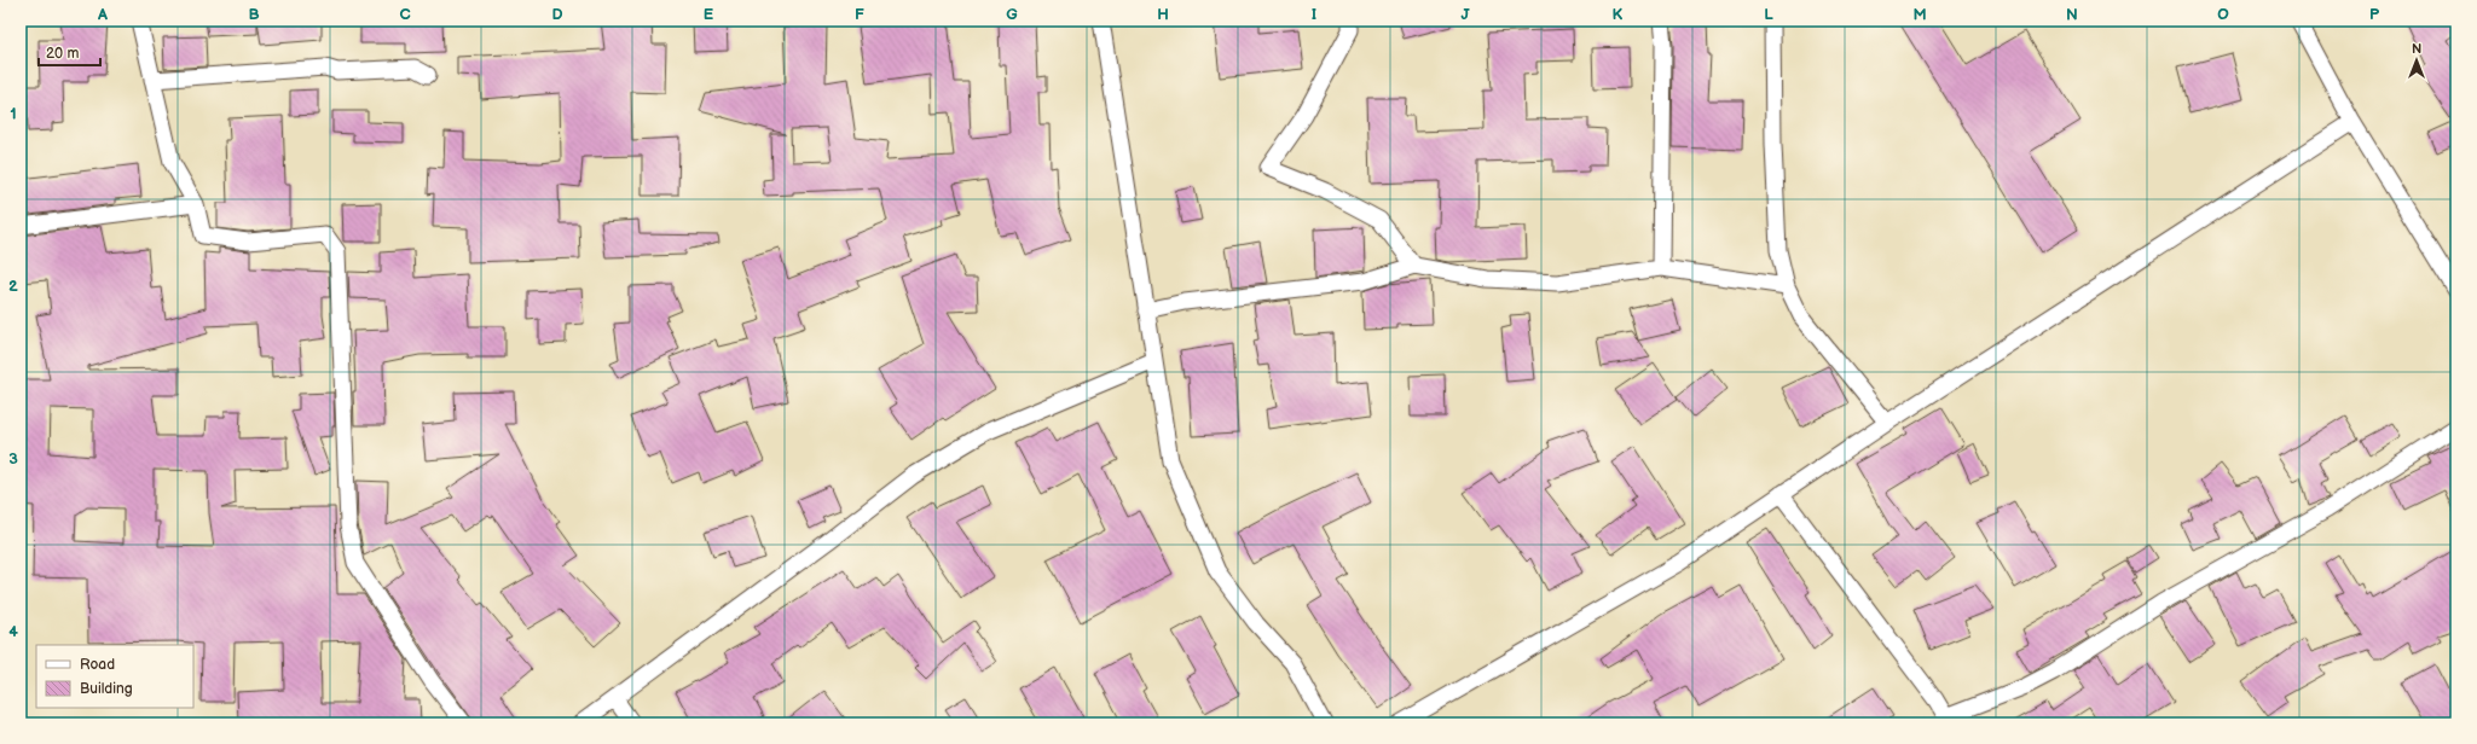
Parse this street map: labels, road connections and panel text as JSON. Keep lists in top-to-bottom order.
{
  "legend": ["Road", "Building"],
  "scale_bar": "20 m",
  "north": "top",
  "grid": {
    "columns": [
      "A",
      "B",
      "C",
      "D",
      "E",
      "F",
      "G",
      "H",
      "I",
      "J",
      "K",
      "L",
      "M",
      "N",
      "O",
      "P"
    ],
    "rows": [
      "1",
      "2",
      "3",
      "4"
    ]
  }
}
